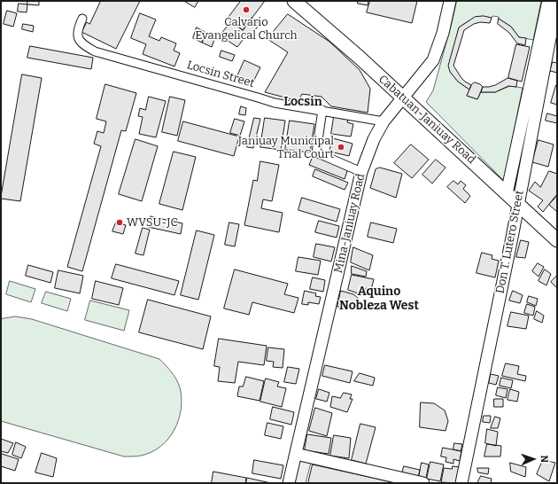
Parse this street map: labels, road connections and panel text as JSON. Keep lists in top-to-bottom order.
{
  "streets": {
    "main road": ["Cabatuan-Janiuay Road", "Mina-Janiuay Road", "Don T. Lutero Street"],
    "street": ["Locsin Street"]
  },
  "crossings": [
    ["Locsin Street", "Mina-Janiuay Road"],
    ["Cabatuan-Janiuay Road", "Mina-Janiuay Road"],
    ["Cabatuan-Janiuay Road", "Don T. Lutero Street"]
  ],
  "districts": ["Locsin", "Aquino Nobleza West"],
  "places": ["Calvario Evangelical Church", "Janiuay Municipal Trial Court", "WVSU-JC"],
  "north": "right"
}
